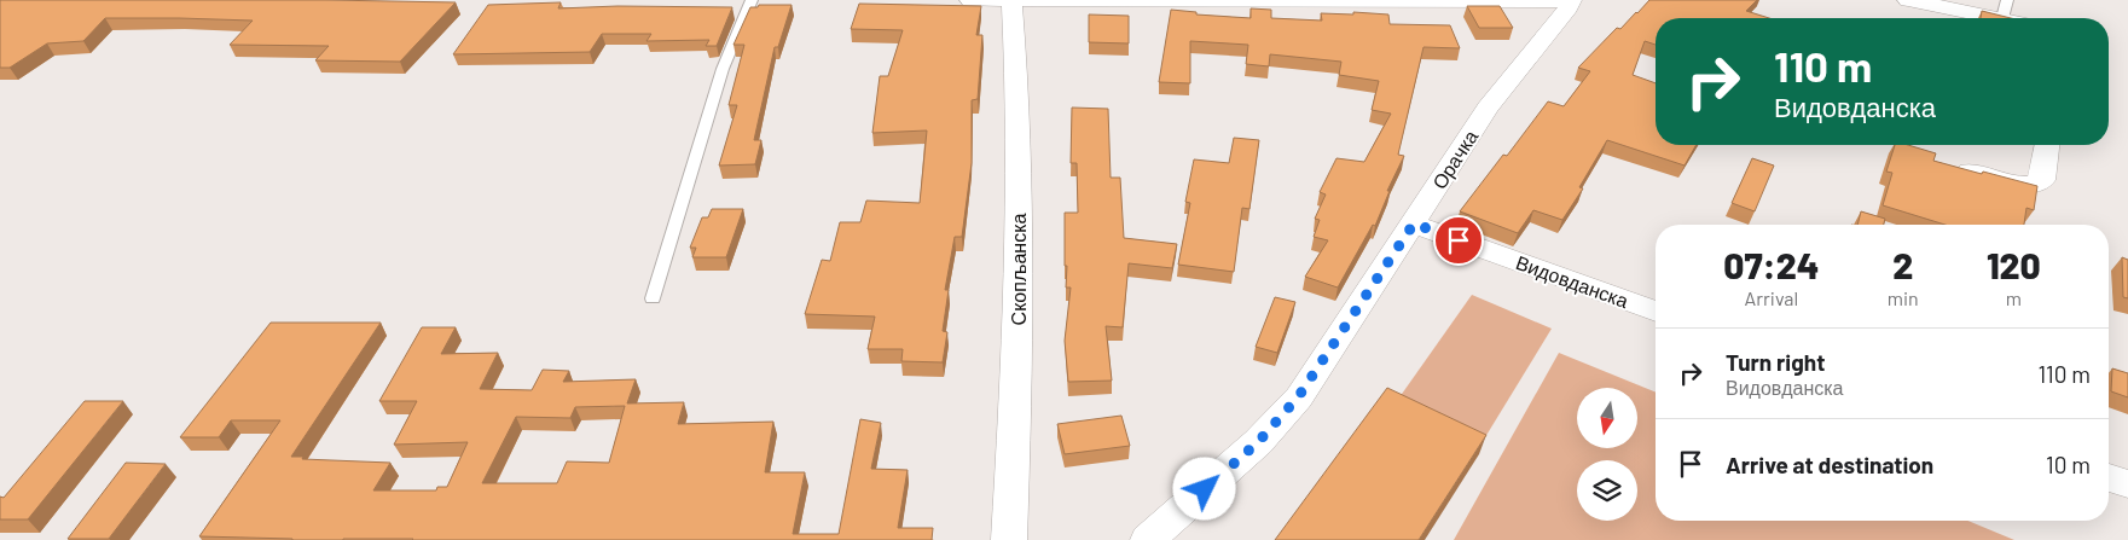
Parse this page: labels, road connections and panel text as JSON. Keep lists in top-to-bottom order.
{
  "streets": {
    "street": ["Орачка", "Скопљанска", "Видовданска"]
  },
  "crossings": [
    ["Орачка", "Видовданска"]
  ],
  "north": "bottom",
  "page": {
    "turn": ["110 m", "Видовданска"],
    "eta": [
      "07:24",
      "Arrival",
      "2",
      "min",
      "120",
      "m"
    ],
    "list": [
      {
        "name": "Turn right",
        "note": "Видовданска",
        "value": "110 m"
      },
      {
        "name": "Arrive at destination",
        "value": "10 m"
      }
    ]
  }
}
